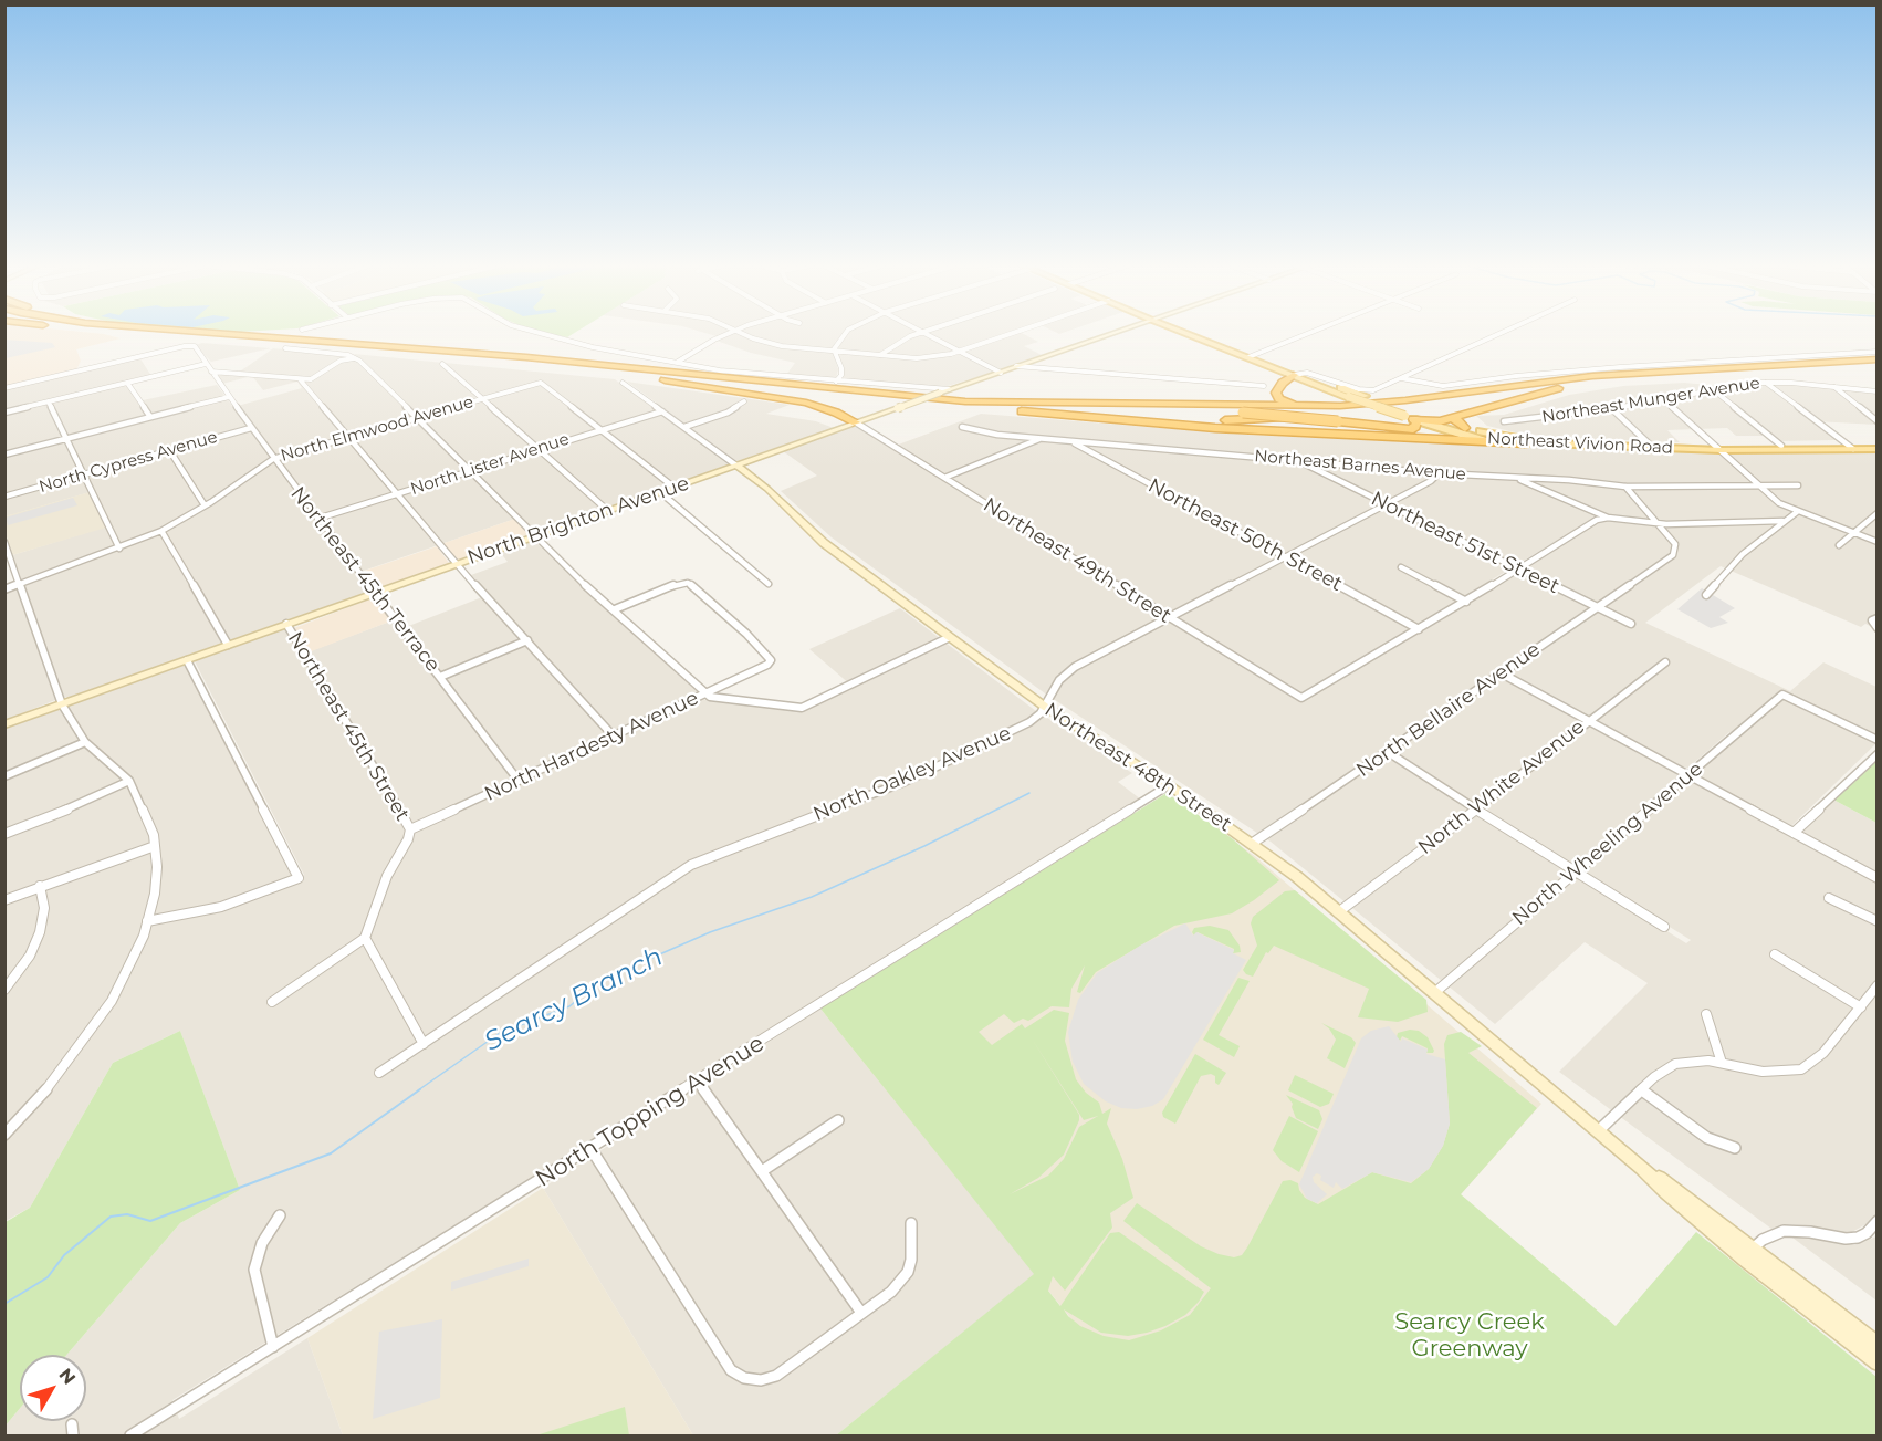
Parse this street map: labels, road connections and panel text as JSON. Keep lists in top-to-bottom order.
{
  "streets": {
    "main road": ["Northeast Vivion Road", "North Brighton Avenue", "Northeast 48th Street"],
    "street": [
      "Northeast Munger Avenue",
      "North Elmwood Avenue",
      "North Cypress Avenue",
      "North Lister Avenue",
      "Northeast Barnes Avenue",
      "Northeast 50th Street",
      "Northeast 51st Street",
      "Northeast 49th Street",
      "Northeast 45th Terrace",
      "North Bellaire Avenue",
      "Northeast 45th Street",
      "North Hardesty Avenue",
      "North Oakley Avenue",
      "North White Avenue",
      "North Wheeling Avenue",
      "North Topping Avenue"
    ]
  },
  "crossings": [
    ["North Elmwood Avenue", "North Lister Avenue"],
    ["North Elmwood Avenue", "Northeast 45th Terrace"],
    ["North Cypress Avenue", "Northeast 45th Terrace"],
    ["North Lister Avenue", "Northeast 45th Terrace"],
    ["North Lister Avenue", "Northeast 48th Street"],
    ["Northeast Barnes Avenue", "Northeast 50th Street"],
    ["Northeast Barnes Avenue", "Northeast 51st Street"],
    ["Northeast Barnes Avenue", "North Oakley Avenue"],
    ["North Brighton Avenue", "Northeast 49th Street"],
    ["North Brighton Avenue", "Northeast 45th Terrace"],
    ["North Brighton Avenue", "Northeast 45th Street"],
    ["North Brighton Avenue", "Northeast 48th Street"],
    ["Northeast 50th Street", "Northeast 49th Street"],
    ["Northeast 50th Street", "North Oakley Avenue"],
    ["Northeast 51st Street", "North Bellaire Avenue"],
    ["Northeast 51st Street", "North Oakley Avenue"],
    ["Northeast 49th Street", "North Oakley Avenue"],
    ["Northeast 45th Terrace", "North Hardesty Avenue"],
    ["North Bellaire Avenue", "Northeast 48th Street"],
    ["Northeast 45th Street", "North Hardesty Avenue"],
    ["Northeast 48th Street", "North Oakley Avenue"],
    ["Northeast 48th Street", "North White Avenue"],
    ["Northeast 48th Street", "North Wheeling Avenue"],
    ["Northeast 48th Street", "North Topping Avenue"]
  ],
  "water": ["Searcy Branch"],
  "parks": ["Searcy Creek Greenway"],
  "north": "top right"
}
